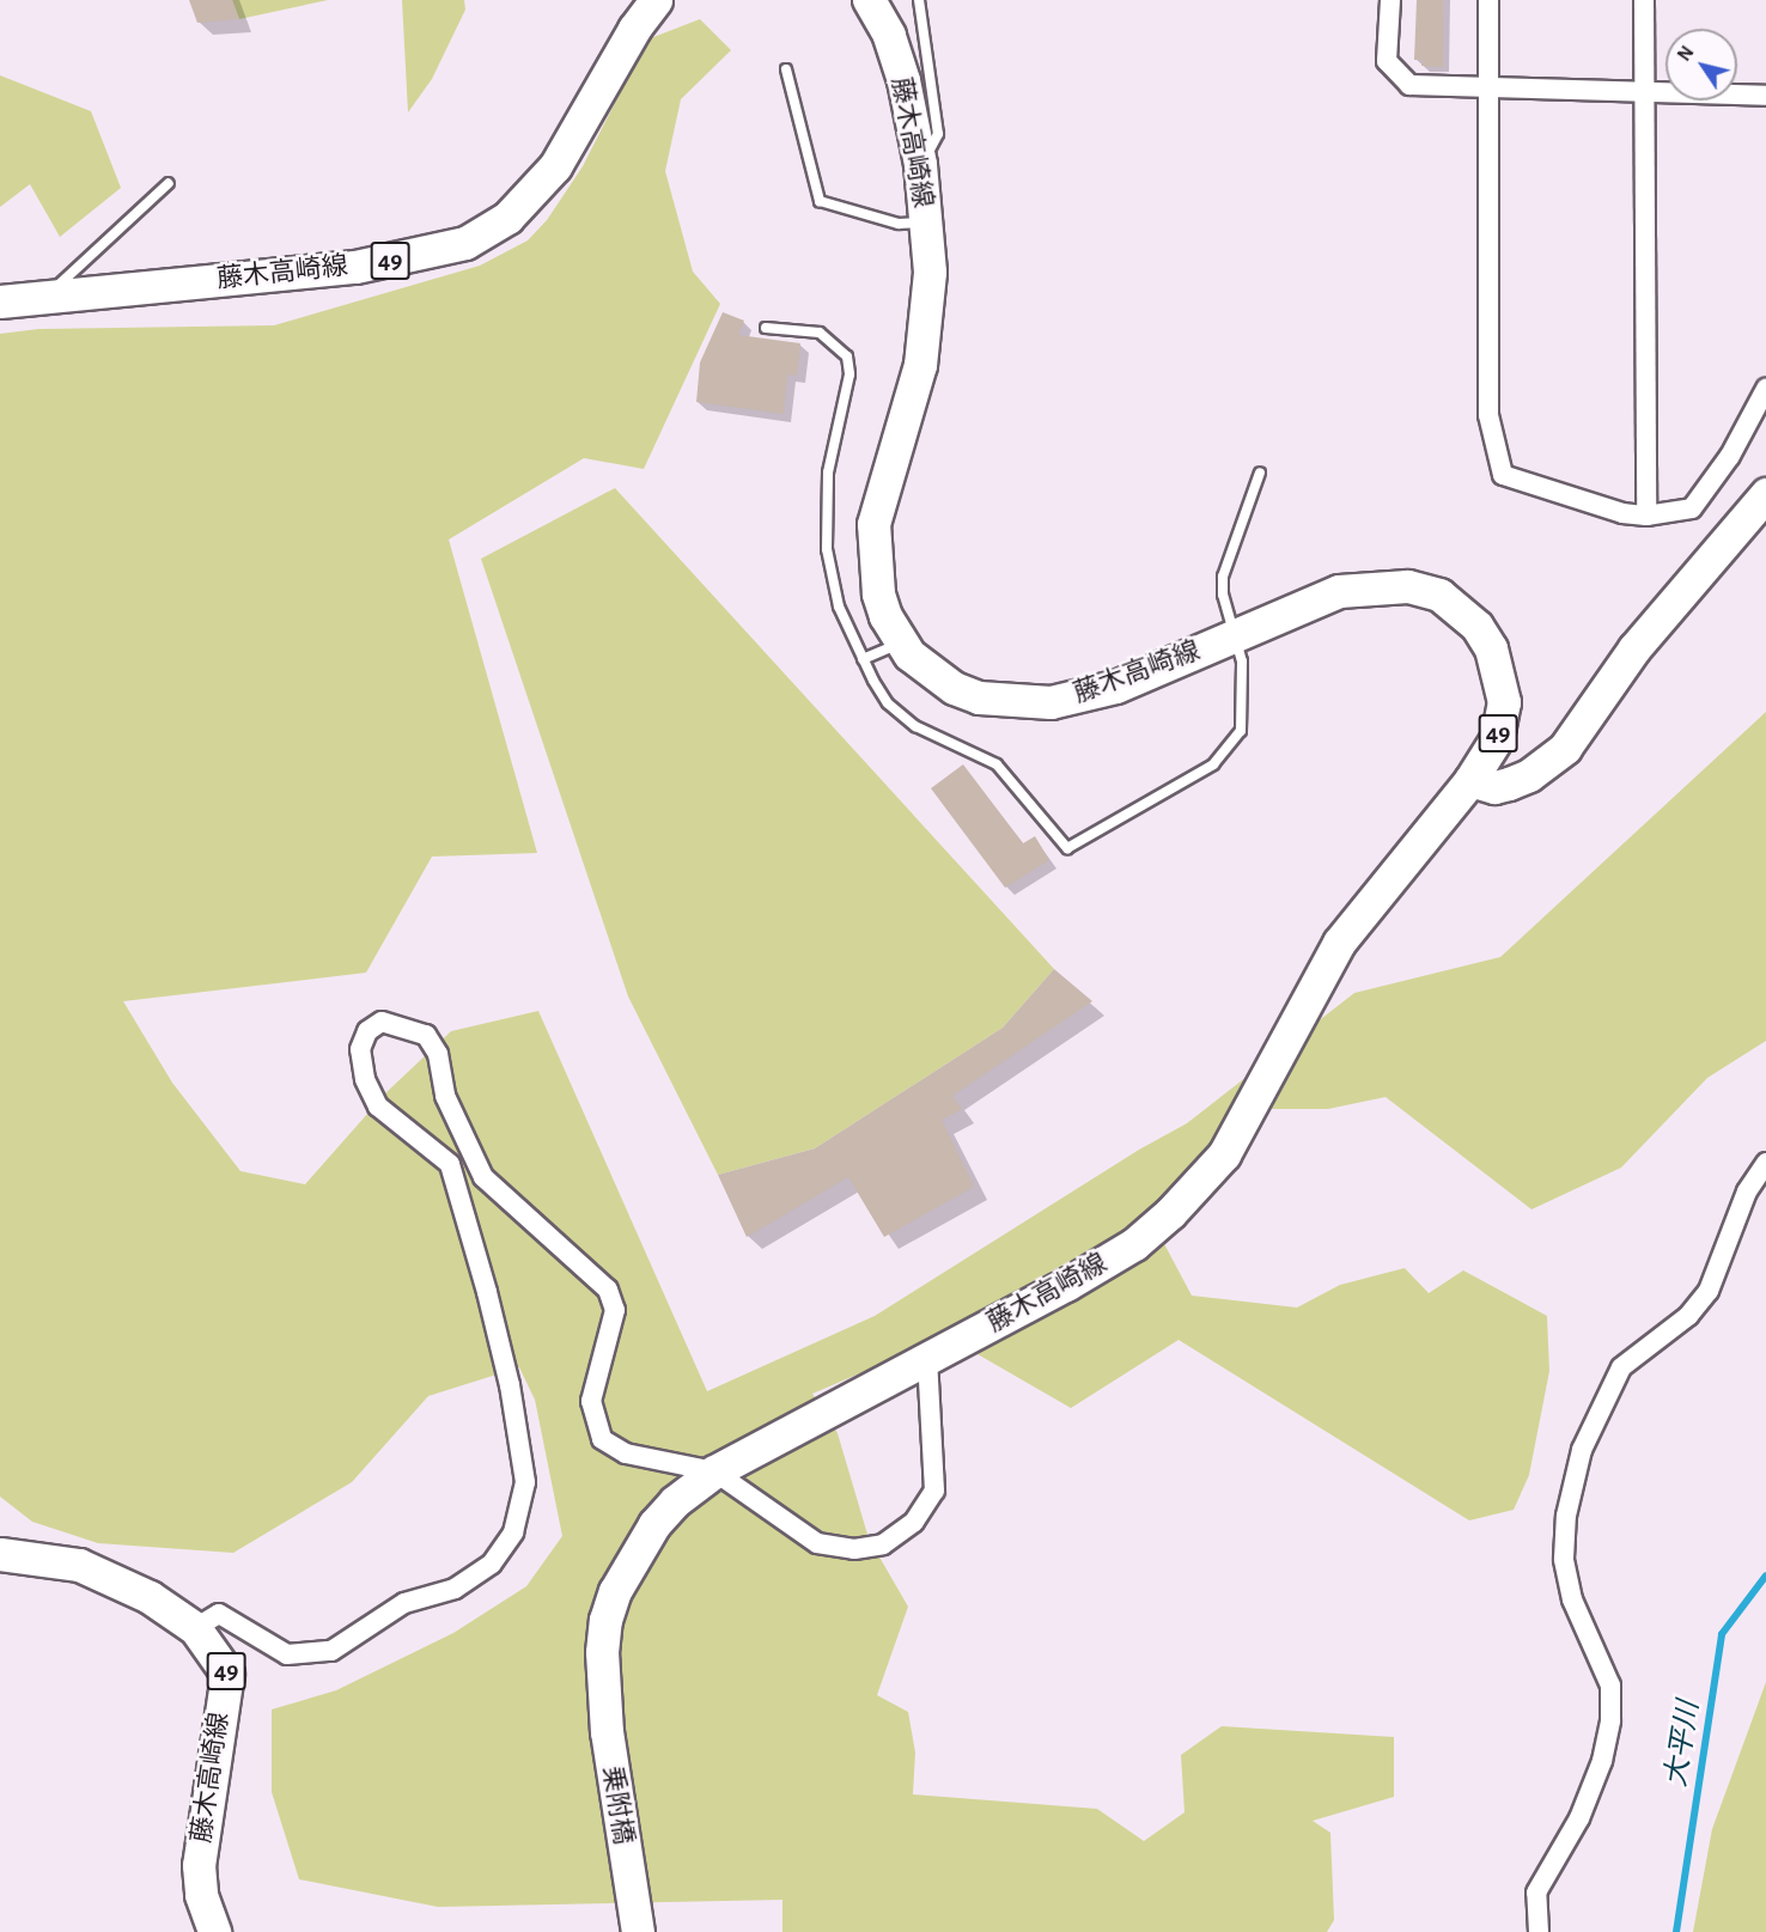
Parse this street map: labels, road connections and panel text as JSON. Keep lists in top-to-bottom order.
{
  "streets": {
    "main road": ["藤木高崎線", "49", "乗附橋"]
  },
  "crossings": [
    ["藤木高崎線", "49"],
    ["藤木高崎線", "乗附橋"]
  ],
  "water": ["大平川"],
  "north": "top left"
}
